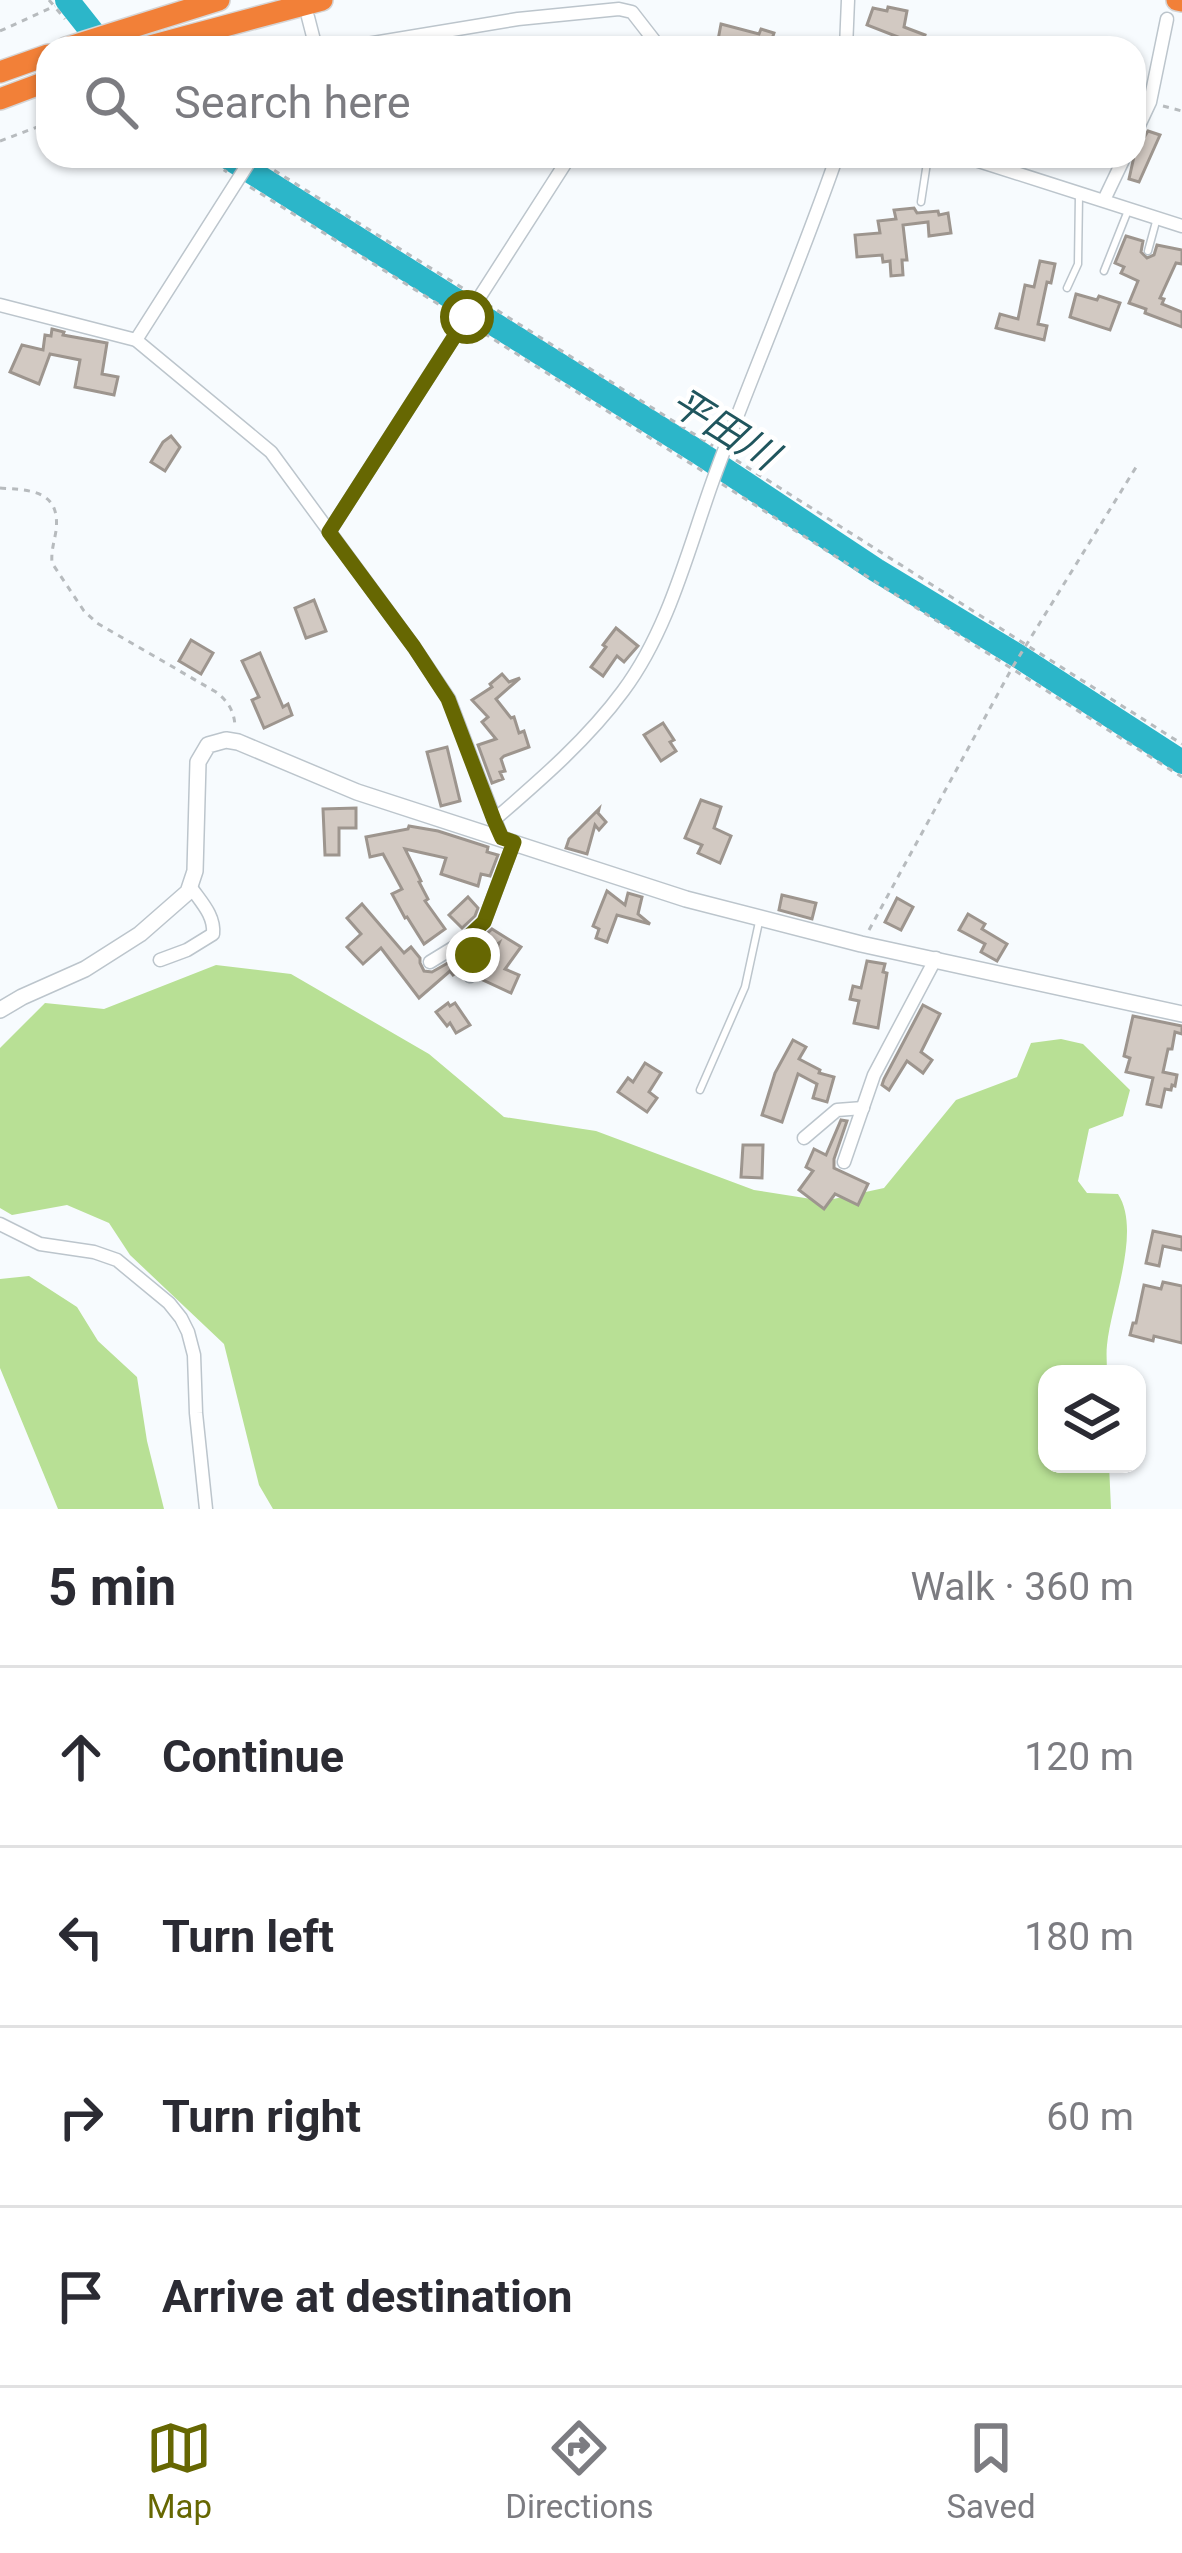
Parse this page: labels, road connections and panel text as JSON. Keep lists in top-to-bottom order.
{
  "water": ["平田川"],
  "page": {
    "search": "Search here",
    "heading": ["5 min", "Walk · 360 m"],
    "list": [
      ["Continue", "120 m"],
      ["Turn left", "180 m"],
      ["Turn right", "60 m"],
      "Arrive at destination"
    ],
    "nav": ["Map", "Directions", "Saved"]
  }
}
